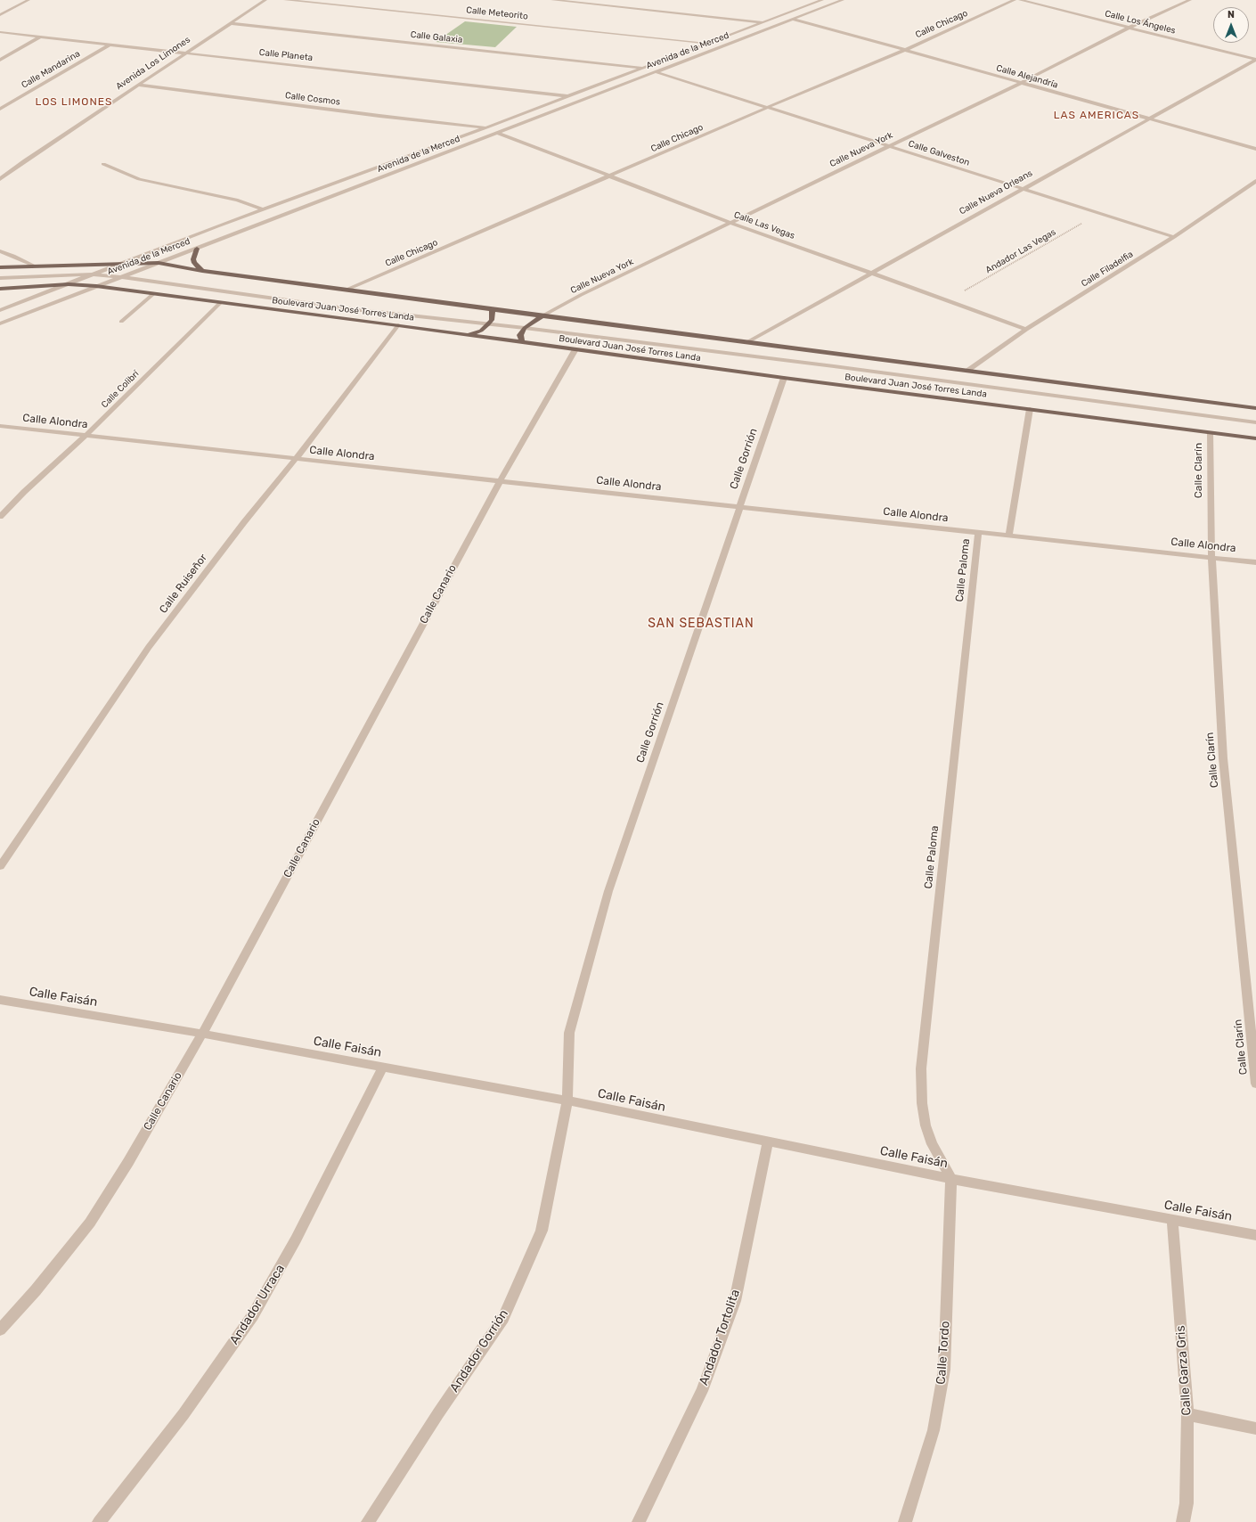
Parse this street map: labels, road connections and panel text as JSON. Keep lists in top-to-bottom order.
{
  "streets": {
    "main road": ["Boulevard Juan José Torres Landa"],
    "street": [
      "Calle Meteorito",
      "Calle Los Ángeles",
      "Calle Chicago",
      "Calle Galaxia",
      "Avenida de la Merced",
      "Calle Planeta",
      "Avenida Los Limones",
      "Calle Mandarina",
      "Calle Alejandría",
      "Calle Cosmos",
      "Calle Nueva York",
      "Calle Galveston",
      "Calle Nueva Orleans",
      "Calle Las Vegas",
      "Calle Filadelfia",
      "Calle Colibrí",
      "Calle Alondra",
      "Calle Gorrión",
      "Calle Clarín",
      "Calle Paloma",
      "Calle Ruiseñor",
      "Calle Canario",
      "Calle Faisán",
      "Andador Urraca",
      "Andador Tortolita",
      "Andador Gorrión",
      "Calle Tordo",
      "Calle Garza Gris"
    ],
    "path": ["Andador Las Vegas"]
  },
  "crossings": [
    ["Calle Meteorito", "Avenida de la Merced"],
    ["Calle Los Ángeles", "Calle Nueva York"],
    ["Calle Los Ángeles", "Calle Nueva Orleans"],
    ["Calle Chicago", "Calle Alejandría"],
    ["Calle Chicago", "Calle Galveston"],
    ["Calle Chicago", "Calle Las Vegas"],
    ["Calle Chicago", "Boulevard Juan José Torres Landa"],
    ["Calle Galaxia", "Avenida de la Merced"],
    ["Calle Galaxia", "Avenida Los Limones"],
    ["Avenida de la Merced", "Calle Planeta"],
    ["Avenida de la Merced", "Calle Alejandría"],
    ["Avenida de la Merced", "Calle Cosmos"],
    ["Avenida de la Merced", "Calle Galveston"],
    ["Avenida de la Merced", "Calle Las Vegas"],
    ["Avenida de la Merced", "Boulevard Juan José Torres Landa"],
    ["Calle Planeta", "Avenida Los Limones"],
    ["Calle Planeta", "Calle Mandarina"],
    ["Avenida Los Limones", "Calle Cosmos"],
    ["Calle Alejandría", "Calle Nueva York"],
    ["Calle Alejandría", "Calle Nueva Orleans"],
    ["Calle Nueva York", "Calle Galveston"],
    ["Calle Nueva York", "Calle Las Vegas"],
    ["Calle Nueva York", "Boulevard Juan José Torres Landa"],
    ["Calle Galveston", "Calle Nueva Orleans"],
    ["Calle Galveston", "Andador Las Vegas"],
    ["Calle Galveston", "Calle Filadelfia"],
    ["Calle Nueva Orleans", "Calle Las Vegas"],
    ["Calle Nueva Orleans", "Boulevard Juan José Torres Landa"],
    ["Calle Las Vegas", "Andador Las Vegas"],
    ["Calle Las Vegas", "Calle Filadelfia"],
    ["Calle Filadelfia", "Boulevard Juan José Torres Landa"],
    ["Boulevard Juan José Torres Landa", "Calle Colibrí"],
    ["Boulevard Juan José Torres Landa", "Calle Gorrión"],
    ["Boulevard Juan José Torres Landa", "Calle Clarín"],
    ["Boulevard Juan José Torres Landa", "Calle Ruiseñor"],
    ["Boulevard Juan José Torres Landa", "Calle Canario"],
    ["Calle Colibrí", "Calle Alondra"],
    ["Calle Alondra", "Calle Gorrión"],
    ["Calle Alondra", "Calle Clarín"],
    ["Calle Alondra", "Calle Paloma"],
    ["Calle Alondra", "Calle Ruiseñor"],
    ["Calle Alondra", "Calle Canario"],
    ["Calle Gorrión", "Calle Faisán"],
    ["Calle Gorrión", "Andador Gorrión"],
    ["Calle Paloma", "Calle Faisán"],
    ["Calle Paloma", "Calle Tordo"],
    ["Calle Canario", "Calle Faisán"],
    ["Calle Faisán", "Andador Urraca"],
    ["Calle Faisán", "Andador Tortolita"],
    ["Calle Faisán", "Andador Gorrión"],
    ["Calle Faisán", "Calle Tordo"],
    ["Calle Faisán", "Calle Garza Gris"]
  ],
  "districts": ["LOS LIMONES", "LAS AMERICAS", "SAN SEBASTIAN"],
  "north": "top"
}
